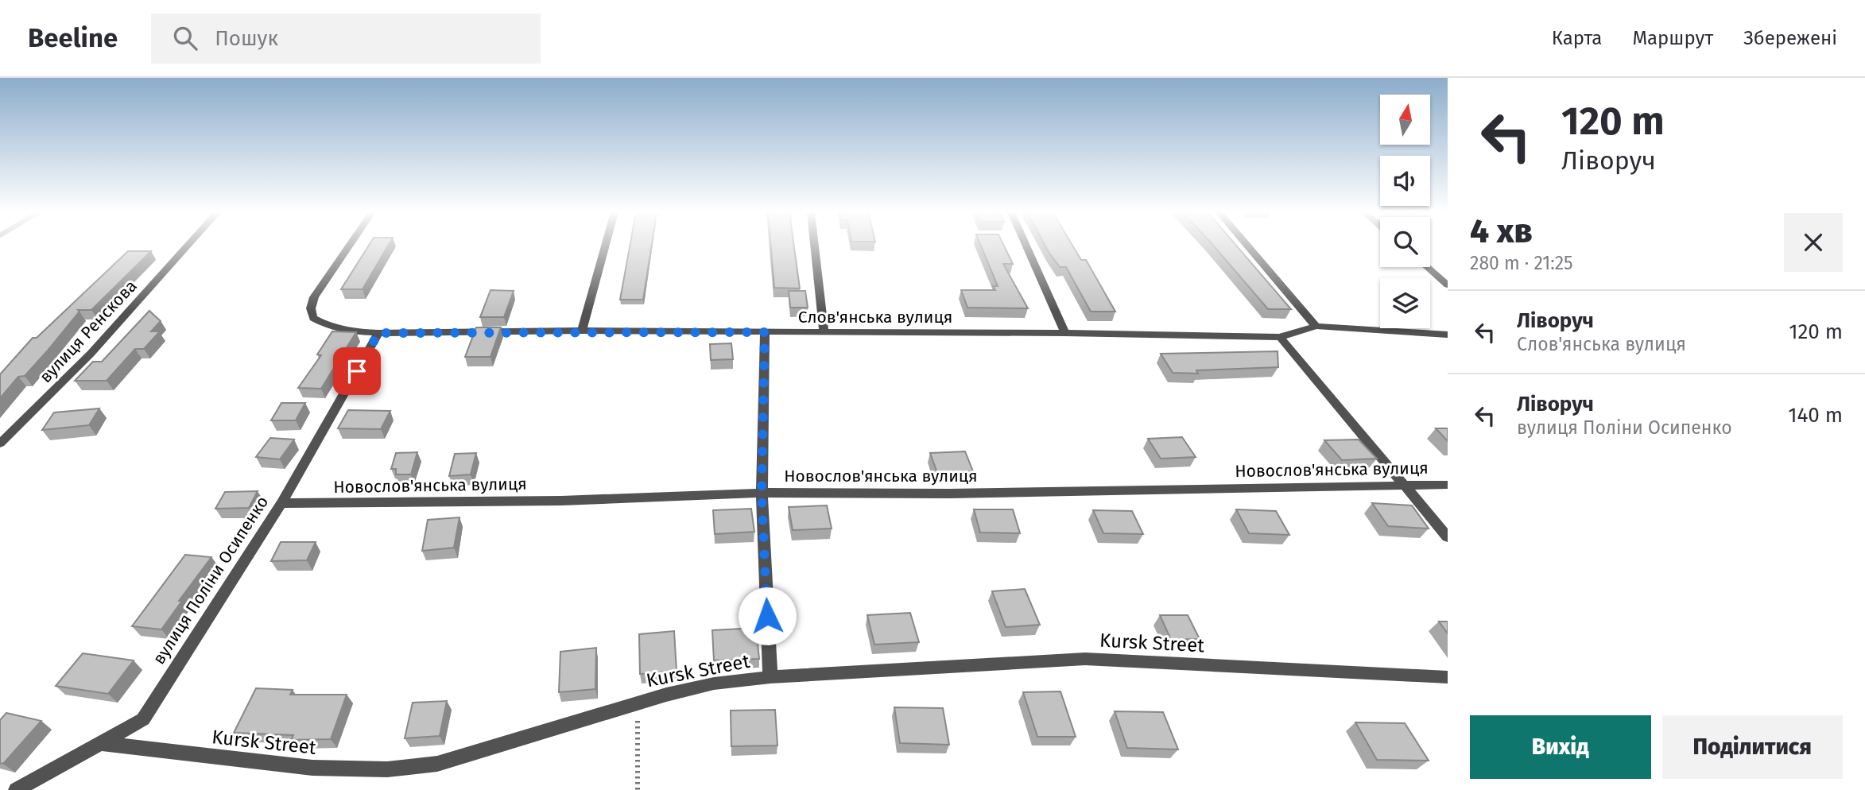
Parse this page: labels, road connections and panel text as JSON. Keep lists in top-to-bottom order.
{
  "streets": {
    "street": [
      "Слов'янська вулиця",
      "вулиця Ренскова",
      "Новослов'янська вулиця",
      "вулиця Поліни Осипенко",
      "Kursk Street"
    ]
  },
  "crossings": [
    ["Слов'янська вулиця", "вулиця Поліни Осипенко"],
    ["Новослов'янська вулиця", "вулиця Поліни Осипенко"],
    ["вулиця Поліни Осипенко", "Kursk Street"]
  ],
  "north": "top",
  "page": {
    "header": "Beeline",
    "search": "Пошук",
    "nav": ["Карта", "Маршрут", "Збережені"],
    "turn": ["120 m", "Ліворуч"],
    "heading": ["4 хв", "280 m · 21:25"],
    "list": [
      {
        "name": "Ліворуч",
        "note": "Слов'янська вулиця",
        "value": "120 m"
      },
      {
        "name": "Ліворуч",
        "note": "вулиця Поліни Осипенко",
        "value": "140 m"
      }
    ],
    "buttons": ["Вихід", "Поділитися"]
  }
}
